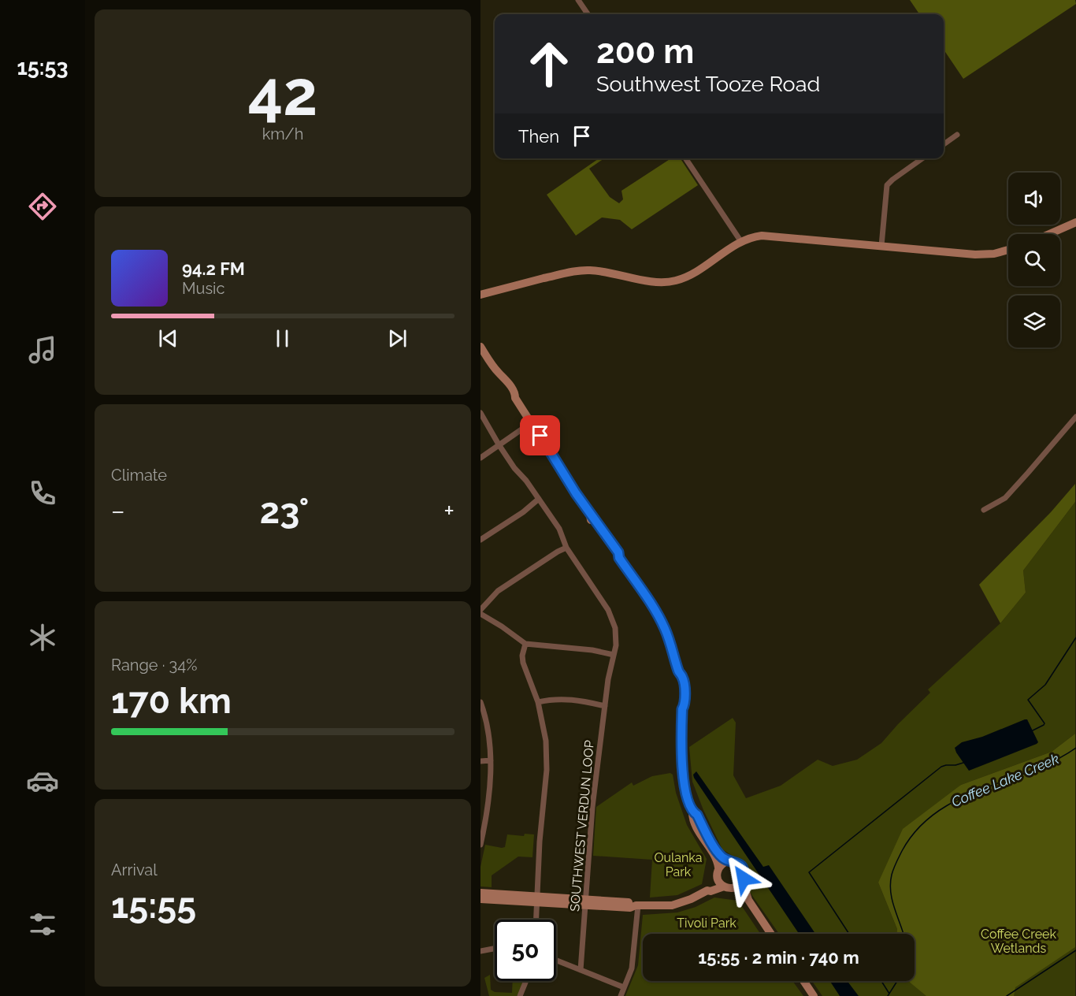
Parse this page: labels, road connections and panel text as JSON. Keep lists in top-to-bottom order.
{
  "streets": {
    "street": ["SOUTHWEST VERDUN LOOP"]
  },
  "water": ["Coffee Lake Creek"],
  "parks": ["Oulanka Park", "Tivoli Park", "Coffee Creek Wetlands"],
  "page": {
    "tabs": "15:53",
    "tile": [
      ["42", "km/h"],
      "Climate",
      ["Range · 34%", "170 km"],
      ["Arrival", "15:55"]
    ],
    "turn": ["200 m", "Southwest Tooze Road"],
    "then": "Then",
    "song": ["94.2 FM", "Music"],
    "heat": ["−", "23°", "+"],
    "limit": "50",
    "trip": "15:55 · 2 min · 740 m"
  }
}
